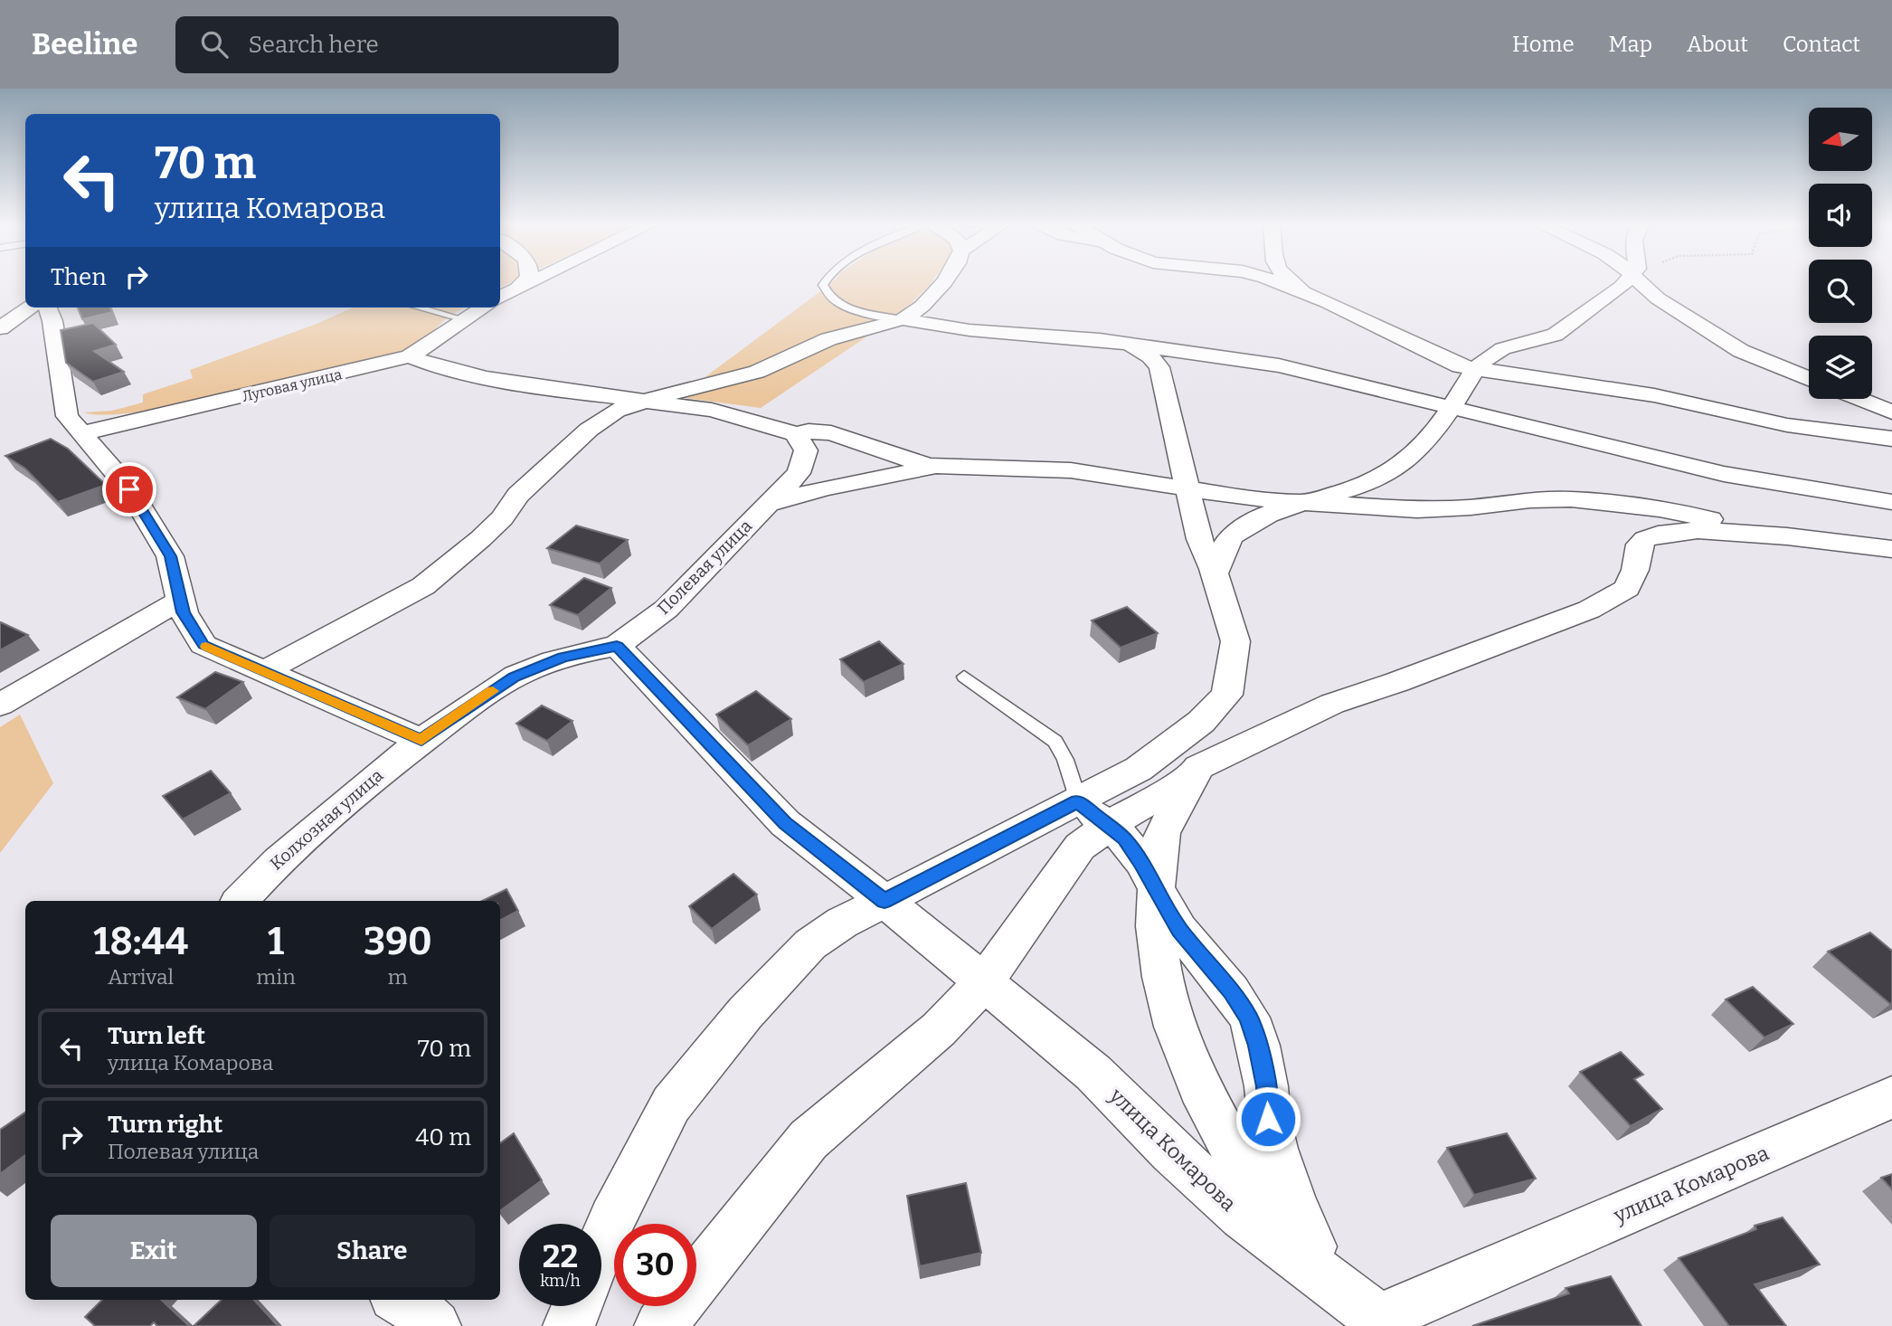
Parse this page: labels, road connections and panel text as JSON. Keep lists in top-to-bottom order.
{
  "streets": {
    "street": [
      "Луговая улица",
      "Полевая улица",
      "Колхозная улица",
      "улица Комарова"
    ]
  },
  "crossings": [
    ["Полевая улица", "Колхозная улица"]
  ],
  "north": "left",
  "page": {
    "header": "Beeline",
    "search": "Search here",
    "nav": [
      "Home",
      "Map",
      "About",
      "Contact"
    ],
    "turn": ["70 m", "улица Комарова"],
    "then": "Then",
    "eta": [
      "18:44",
      "Arrival",
      "1",
      "min",
      "390",
      "m"
    ],
    "list": [
      {
        "name": "Turn left",
        "note": "улица Комарова",
        "value": "70 m"
      },
      {
        "name": "Turn right",
        "note": "Полевая улица",
        "value": "40 m"
      }
    ],
    "buttons": ["Exit", "Share"],
    "speed": "22 km/h",
    "limit": "30"
  }
}
